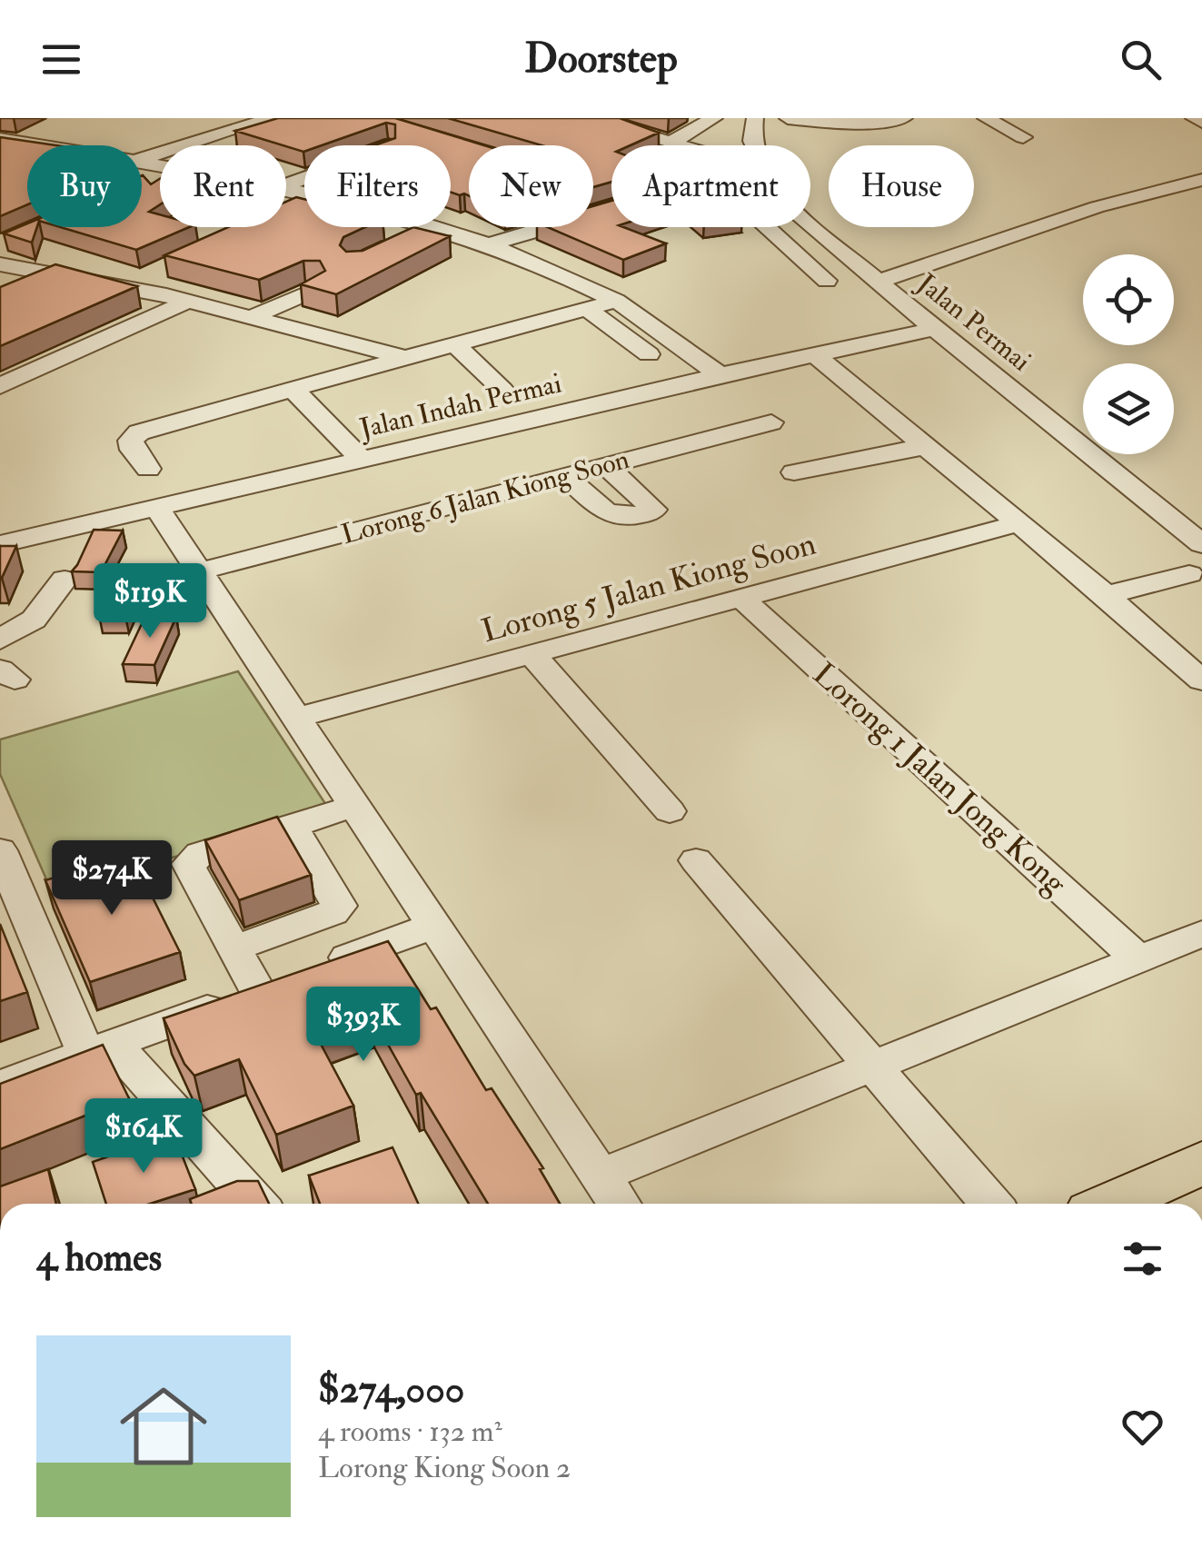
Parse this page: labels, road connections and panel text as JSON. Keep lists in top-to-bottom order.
{
  "streets": {
    "street": [
      "Jalan Permai",
      "Jalan Indah Permai",
      "Lorong 6 Jalan Kiong Soon",
      "Lorong 5 Jalan Kiong Soon",
      "Lorong 1 Jalan Jong Kong"
    ]
  },
  "crossings": [
    ["Jalan Permai", "Jalan Indah Permai"],
    ["Lorong 5 Jalan Kiong Soon", "Lorong 1 Jalan Jong Kong"]
  ],
  "page": {
    "header": "Doorstep",
    "chip": [
      "Buy",
      "Rent",
      "Filters",
      "New",
      "Apartment",
      "House"
    ],
    "price": [
      "$119K",
      "$274K",
      "$393K",
      "$164K"
    ],
    "heading": "4 homes",
    "list": [
      {
        "name": "$274,000",
        "note": "4 rooms · 132 m² · Lorong Kiong Soon 2"
      }
    ]
  }
}
